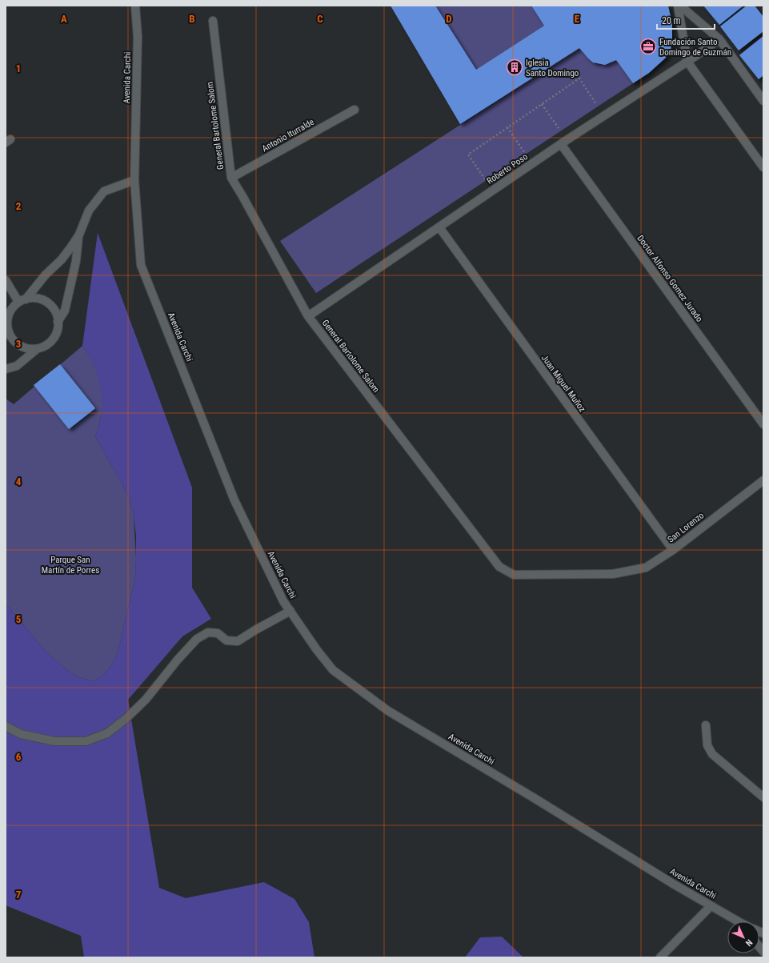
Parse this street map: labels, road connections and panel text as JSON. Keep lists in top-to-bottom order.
{
  "streets": {
    "street": [
      "Avenida Carchi",
      "General Bartolome Salom",
      "Antonio Iturralde",
      "Roberto Poso",
      "Doctor Alfonso Gomez Jurado",
      "Juan Miguel Muñoz",
      "San Lorenzo"
    ]
  },
  "crossings": [
    ["General Bartolome Salom", "Antonio Iturralde"],
    ["General Bartolome Salom", "Roberto Poso"],
    ["General Bartolome Salom", "San Lorenzo"],
    ["Roberto Poso", "Doctor Alfonso Gomez Jurado"],
    ["Roberto Poso", "Juan Miguel Muñoz"],
    ["Juan Miguel Muñoz", "San Lorenzo"]
  ],
  "parks": ["Parque San Martín de Porres"],
  "places": {
    "office": ["Fundación Santo Domingo de Guzmán"],
    "building": ["Iglesia Santo Domingo"]
  },
  "scale_bar": "20 m",
  "north": "bottom right",
  "grid": {
    "columns": [
      "A",
      "B",
      "C",
      "D",
      "E"
    ],
    "rows": [
      "1",
      "2",
      "3",
      "4",
      "5",
      "6",
      "7"
    ]
  }
}
